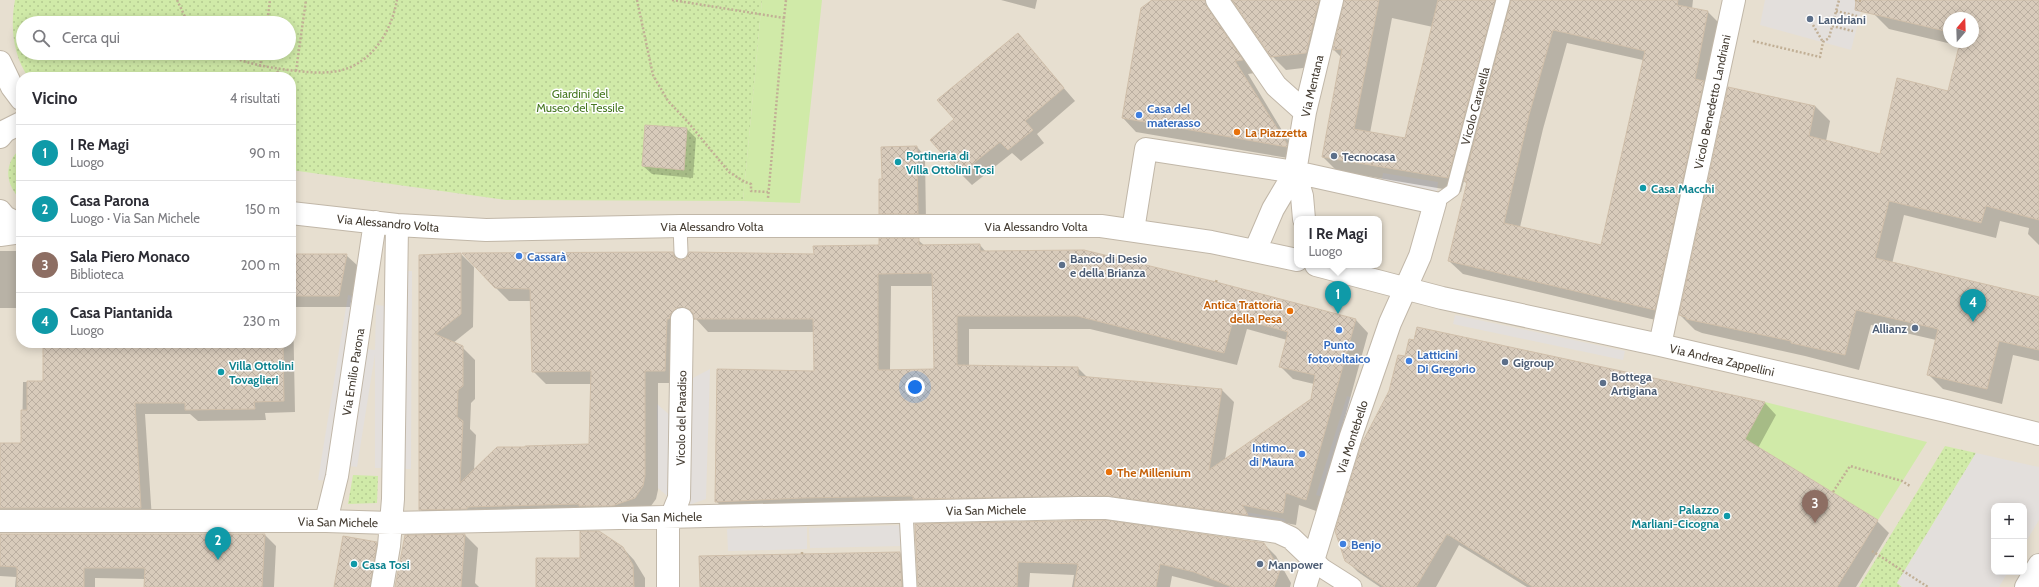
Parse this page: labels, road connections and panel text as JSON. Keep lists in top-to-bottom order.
{
  "streets": {
    "street": [
      "Via Mentana",
      "Vicolo Benedetto Landriani",
      "Via Alessandro Volta",
      "Via Andrea Zappellini",
      "Via Emilio Parona",
      "Vicolo del Paradiso",
      "Via Montebello",
      "Via San Michele"
    ],
    "lane": ["Vicolo Caravella"]
  },
  "crossings": [
    ["Vicolo Benedetto Landriani", "Via Andrea Zappellini"],
    ["Vicolo Caravella", "Via Montebello"],
    ["Via Alessandro Volta", "Via Emilio Parona"],
    ["Via Andrea Zappellini", "Via Montebello"],
    ["Via Emilio Parona", "Via San Michele"],
    ["Vicolo del Paradiso", "Via San Michele"],
    ["Via Montebello", "Via San Michele"]
  ],
  "parks": ["Giardini del Museo del Tessile"],
  "places": [
    "Landriani",
    "Casa del materasso",
    "La Piazzetta",
    "Tecnocasa",
    "Portineria di Villa Ottolini Tosi",
    "Casa Macchi",
    "Cassarà",
    "Banco di Desio e della Brianza",
    "Antica Trattoria della Pesa",
    "Allianz",
    "Punto fotovoltaico",
    "Latticini Di Gregorio",
    "Gigroup",
    "Villa Ottolini Tovaglieri",
    "Bottega Artigiana",
    "Intimo... di Maura",
    "The Millenium",
    "Palazzo Marliani-Cicogna",
    "Benjo",
    "Casa Tosi",
    "Manpower"
  ],
  "north": "top",
  "page": {
    "search": "Cerca qui",
    "heading": ["Vicino", "4 risultati"],
    "list": [
      {
        "mark": "1",
        "name": "I Re Magi",
        "note": "Luogo",
        "value": "90 m"
      },
      {
        "mark": "2",
        "name": "Casa Parona",
        "note": "Luogo · Via San Michele",
        "value": "150 m"
      },
      {
        "mark": "3",
        "name": "Sala Piero Monaco",
        "note": "Biblioteca",
        "value": "200 m"
      },
      {
        "mark": "4",
        "name": "Casa Piantanida",
        "note": "Luogo",
        "value": "230 m"
      }
    ],
    "popup": ["I Re Magi", "Luogo"],
    "pins": [
      "1",
      "4",
      "3",
      "2"
    ],
    "map_buttons": ["+", "−"]
  }
}
